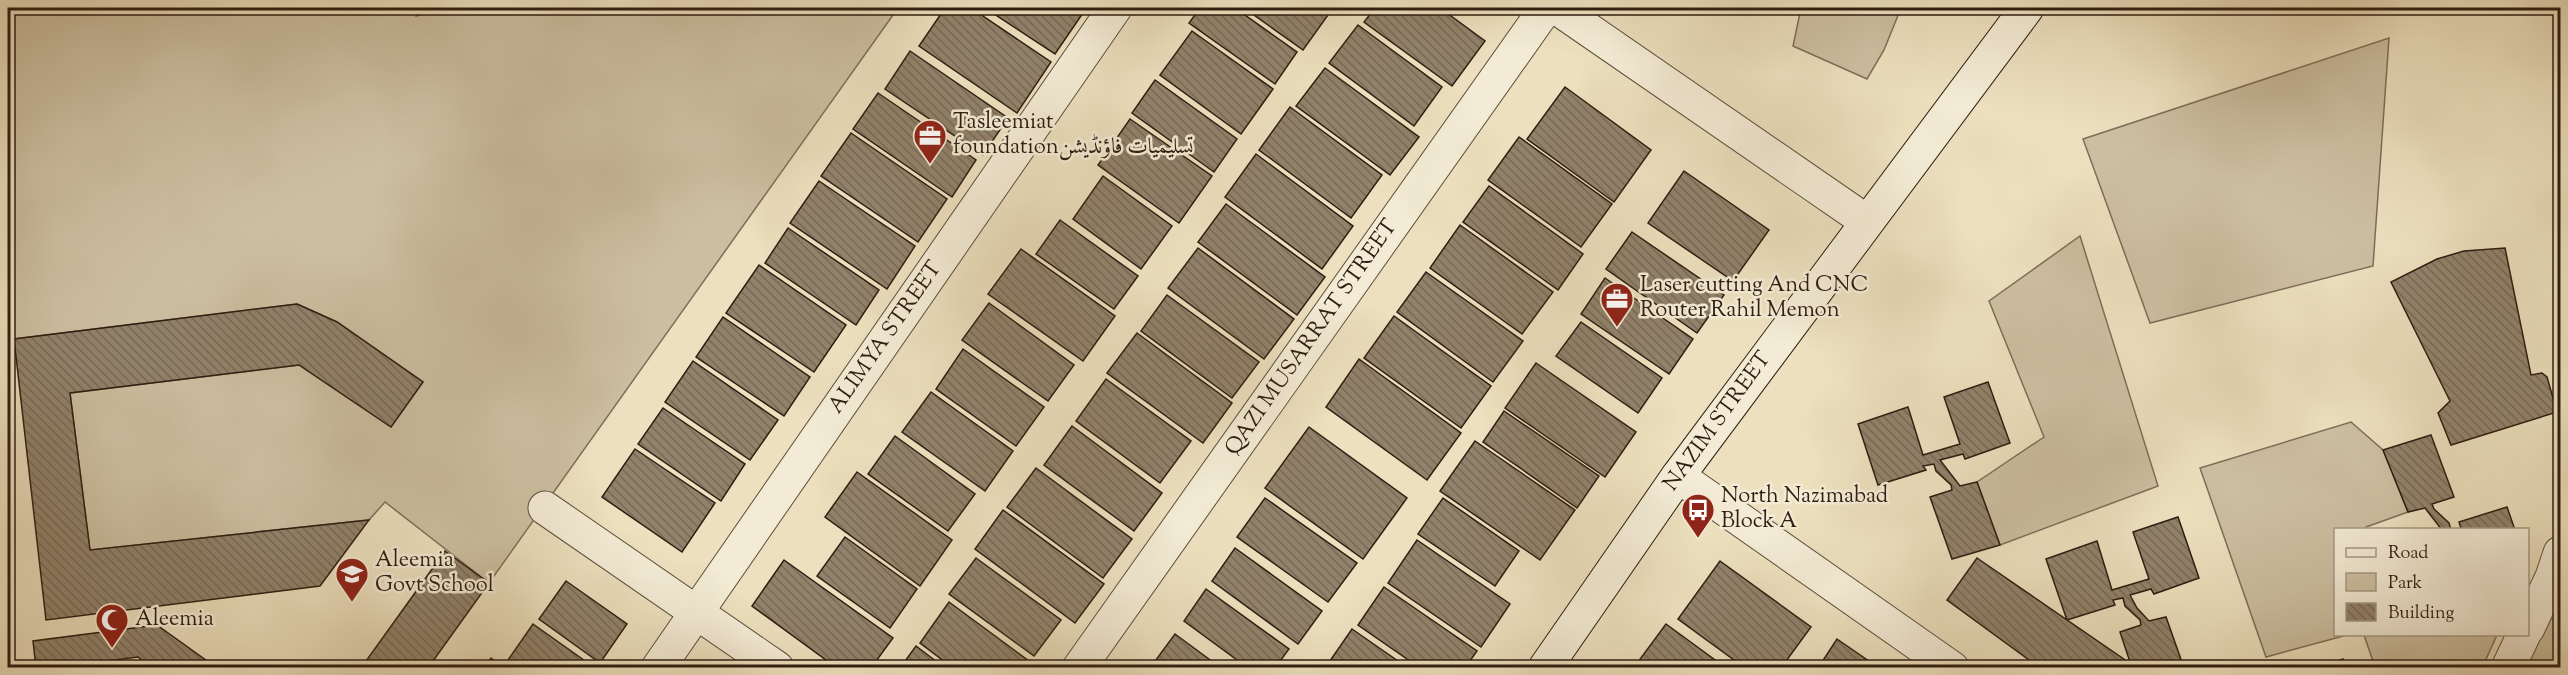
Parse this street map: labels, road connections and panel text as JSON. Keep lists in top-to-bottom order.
{
  "streets": {
    "street": ["ALIMYA STREET", "QAZI MUSARRAT STREET", "NAZIM STREET"]
  },
  "places": {
    "office": ["Tasleemiat foundationتسلیمیات فاؤنڈیشن", "Laser cutting And CNC Router Rahil Memon"],
    "bus stop": ["North Nazimabad Block A"],
    "school or university": ["Aleemia Govt School"],
    "mosque": ["Aleemia"]
  },
  "legend": ["Road", "Park", "Building"]
}
